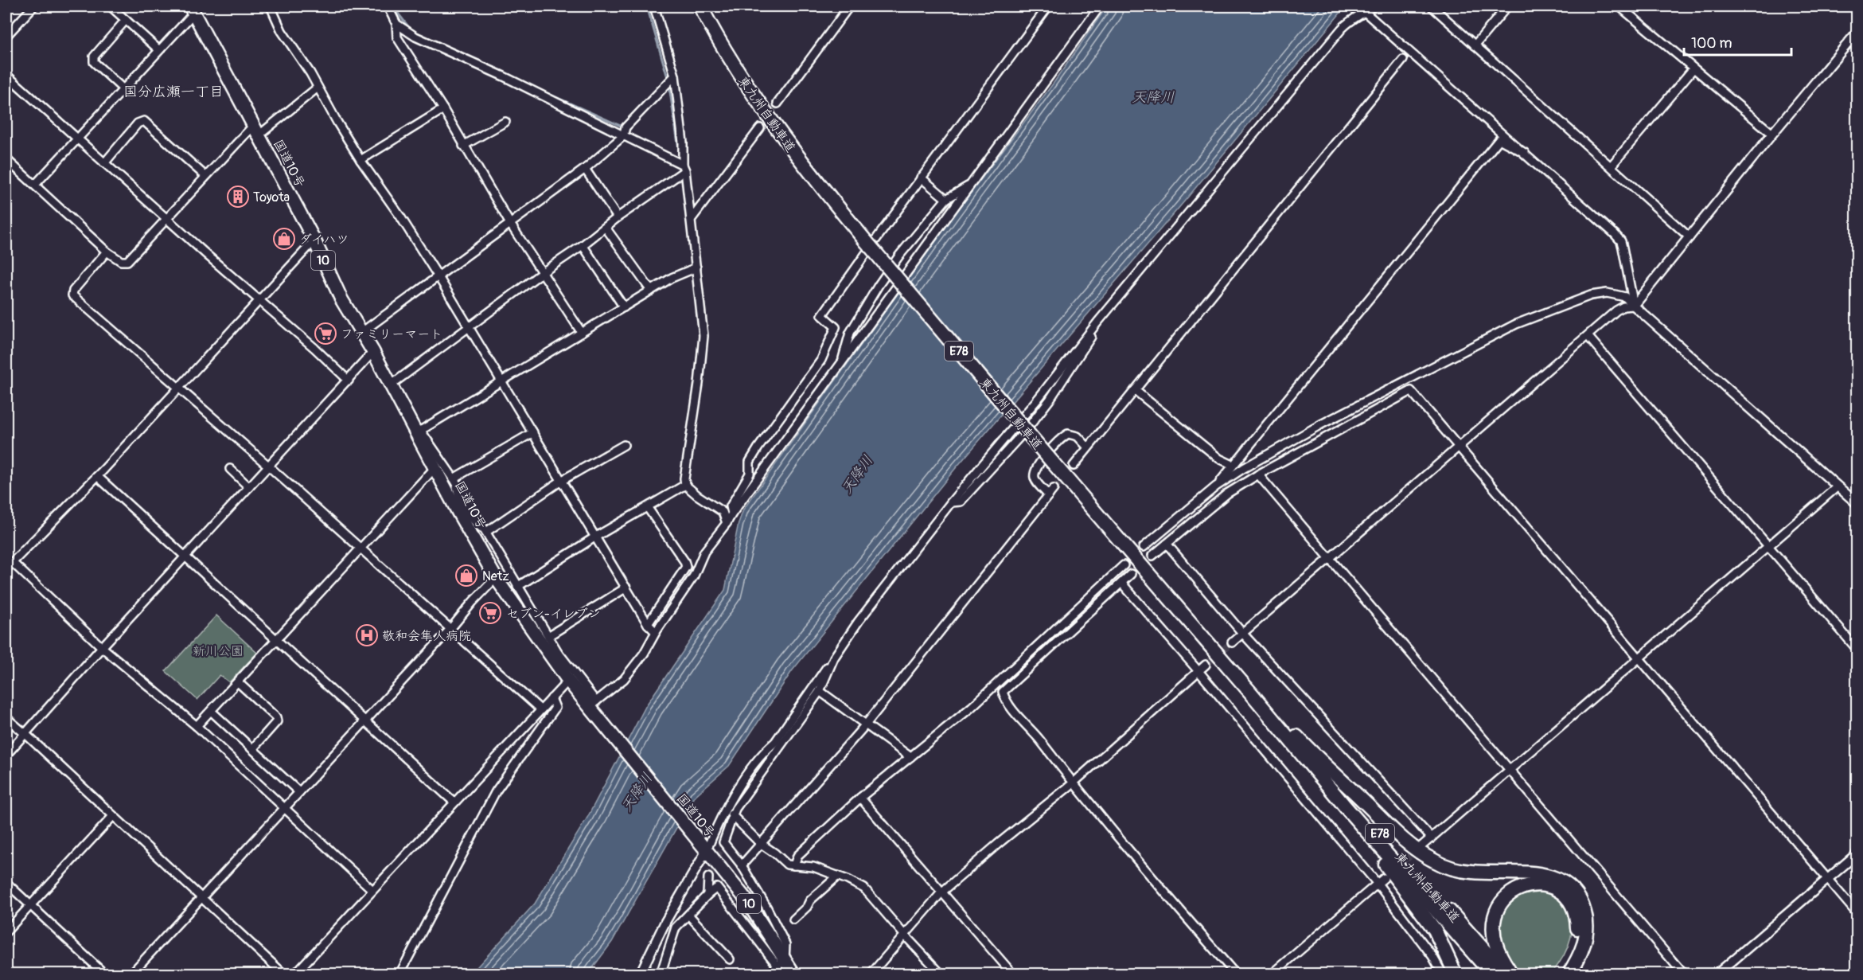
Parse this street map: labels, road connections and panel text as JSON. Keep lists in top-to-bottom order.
{
  "streets": {
    "highway": [
      "東九州自動車道",
      "国道10号",
      "10",
      "E78"
    ]
  },
  "districts": ["国分広瀬一丁目"],
  "water": ["天降川"],
  "parks": ["新川公園"],
  "places": {
    "building": ["Toyota"],
    "shop": ["ダイハツ", "Netz"],
    "supermarket": ["ファミリーマート", "セブン-イレブン"],
    "hospital": ["敬和会隼人病院"]
  },
  "scale_bar": "100 m"
}
